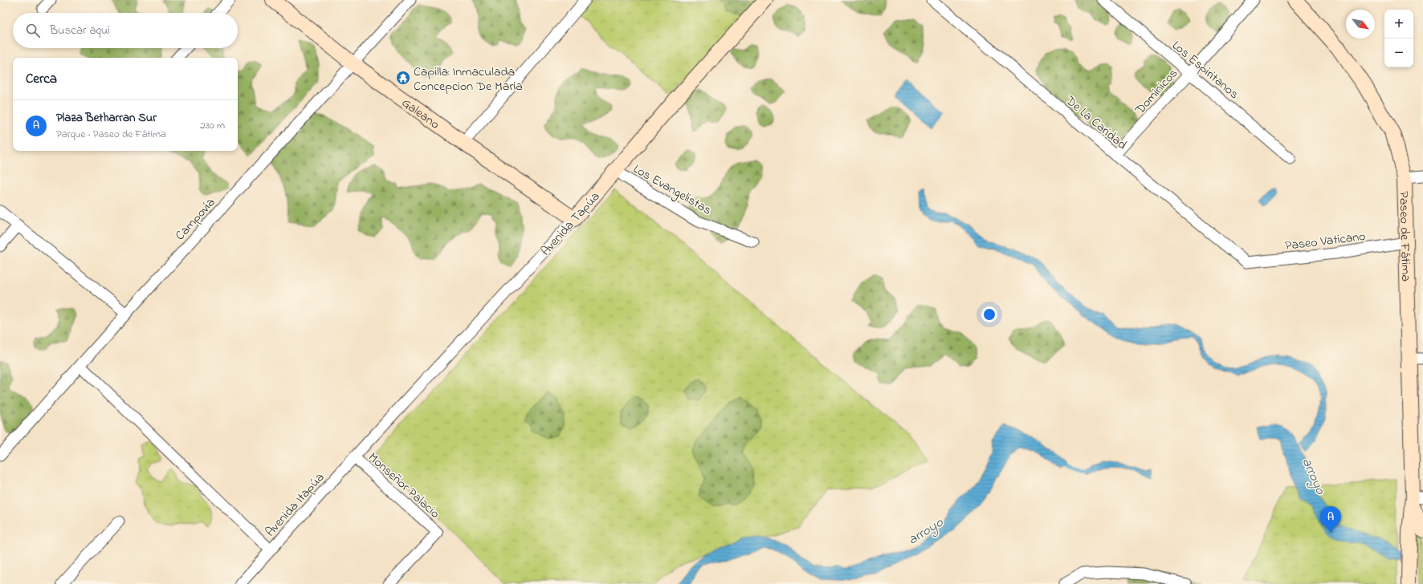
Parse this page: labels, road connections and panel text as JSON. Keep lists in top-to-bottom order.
{
  "streets": {
    "street": [
      "Los Espiritanos",
      "Dominicos",
      "Galeano",
      "De La Caridad",
      "Los Evangelistas",
      "Campovía",
      "Avenida Tapúa",
      "Paseo de Fátima",
      "Paseo Vaticano",
      "Monseñor Palacio",
      "Avenida Itapúa"
    ]
  },
  "crossings": [
    ["Los Espiritanos", "Dominicos"],
    ["Dominicos", "De La Caridad"],
    ["Galeano", "Campovía"],
    ["Galeano", "Avenida Tapúa"],
    ["De La Caridad", "Paseo Vaticano"],
    ["Los Evangelistas", "Avenida Tapúa"],
    ["Avenida Tapúa", "Avenida Itapúa"],
    ["Paseo de Fátima", "Paseo Vaticano"],
    ["Monseñor Palacio", "Avenida Itapúa"]
  ],
  "water": ["arroyo"],
  "places": {
    "temple": ["Capilla: Inmaculada Concepcion De Maria"]
  },
  "north": "bottom right",
  "page": {
    "map_buttons": ["+", "−"],
    "search": "Buscar aquí",
    "heading": "Cerca",
    "list": [
      {
        "mark": "A",
        "name": "Plaza Betharran Sur",
        "note": "Parque · Paseo de Fátima",
        "value": "230 m"
      }
    ],
    "pins": "A"
  }
}
